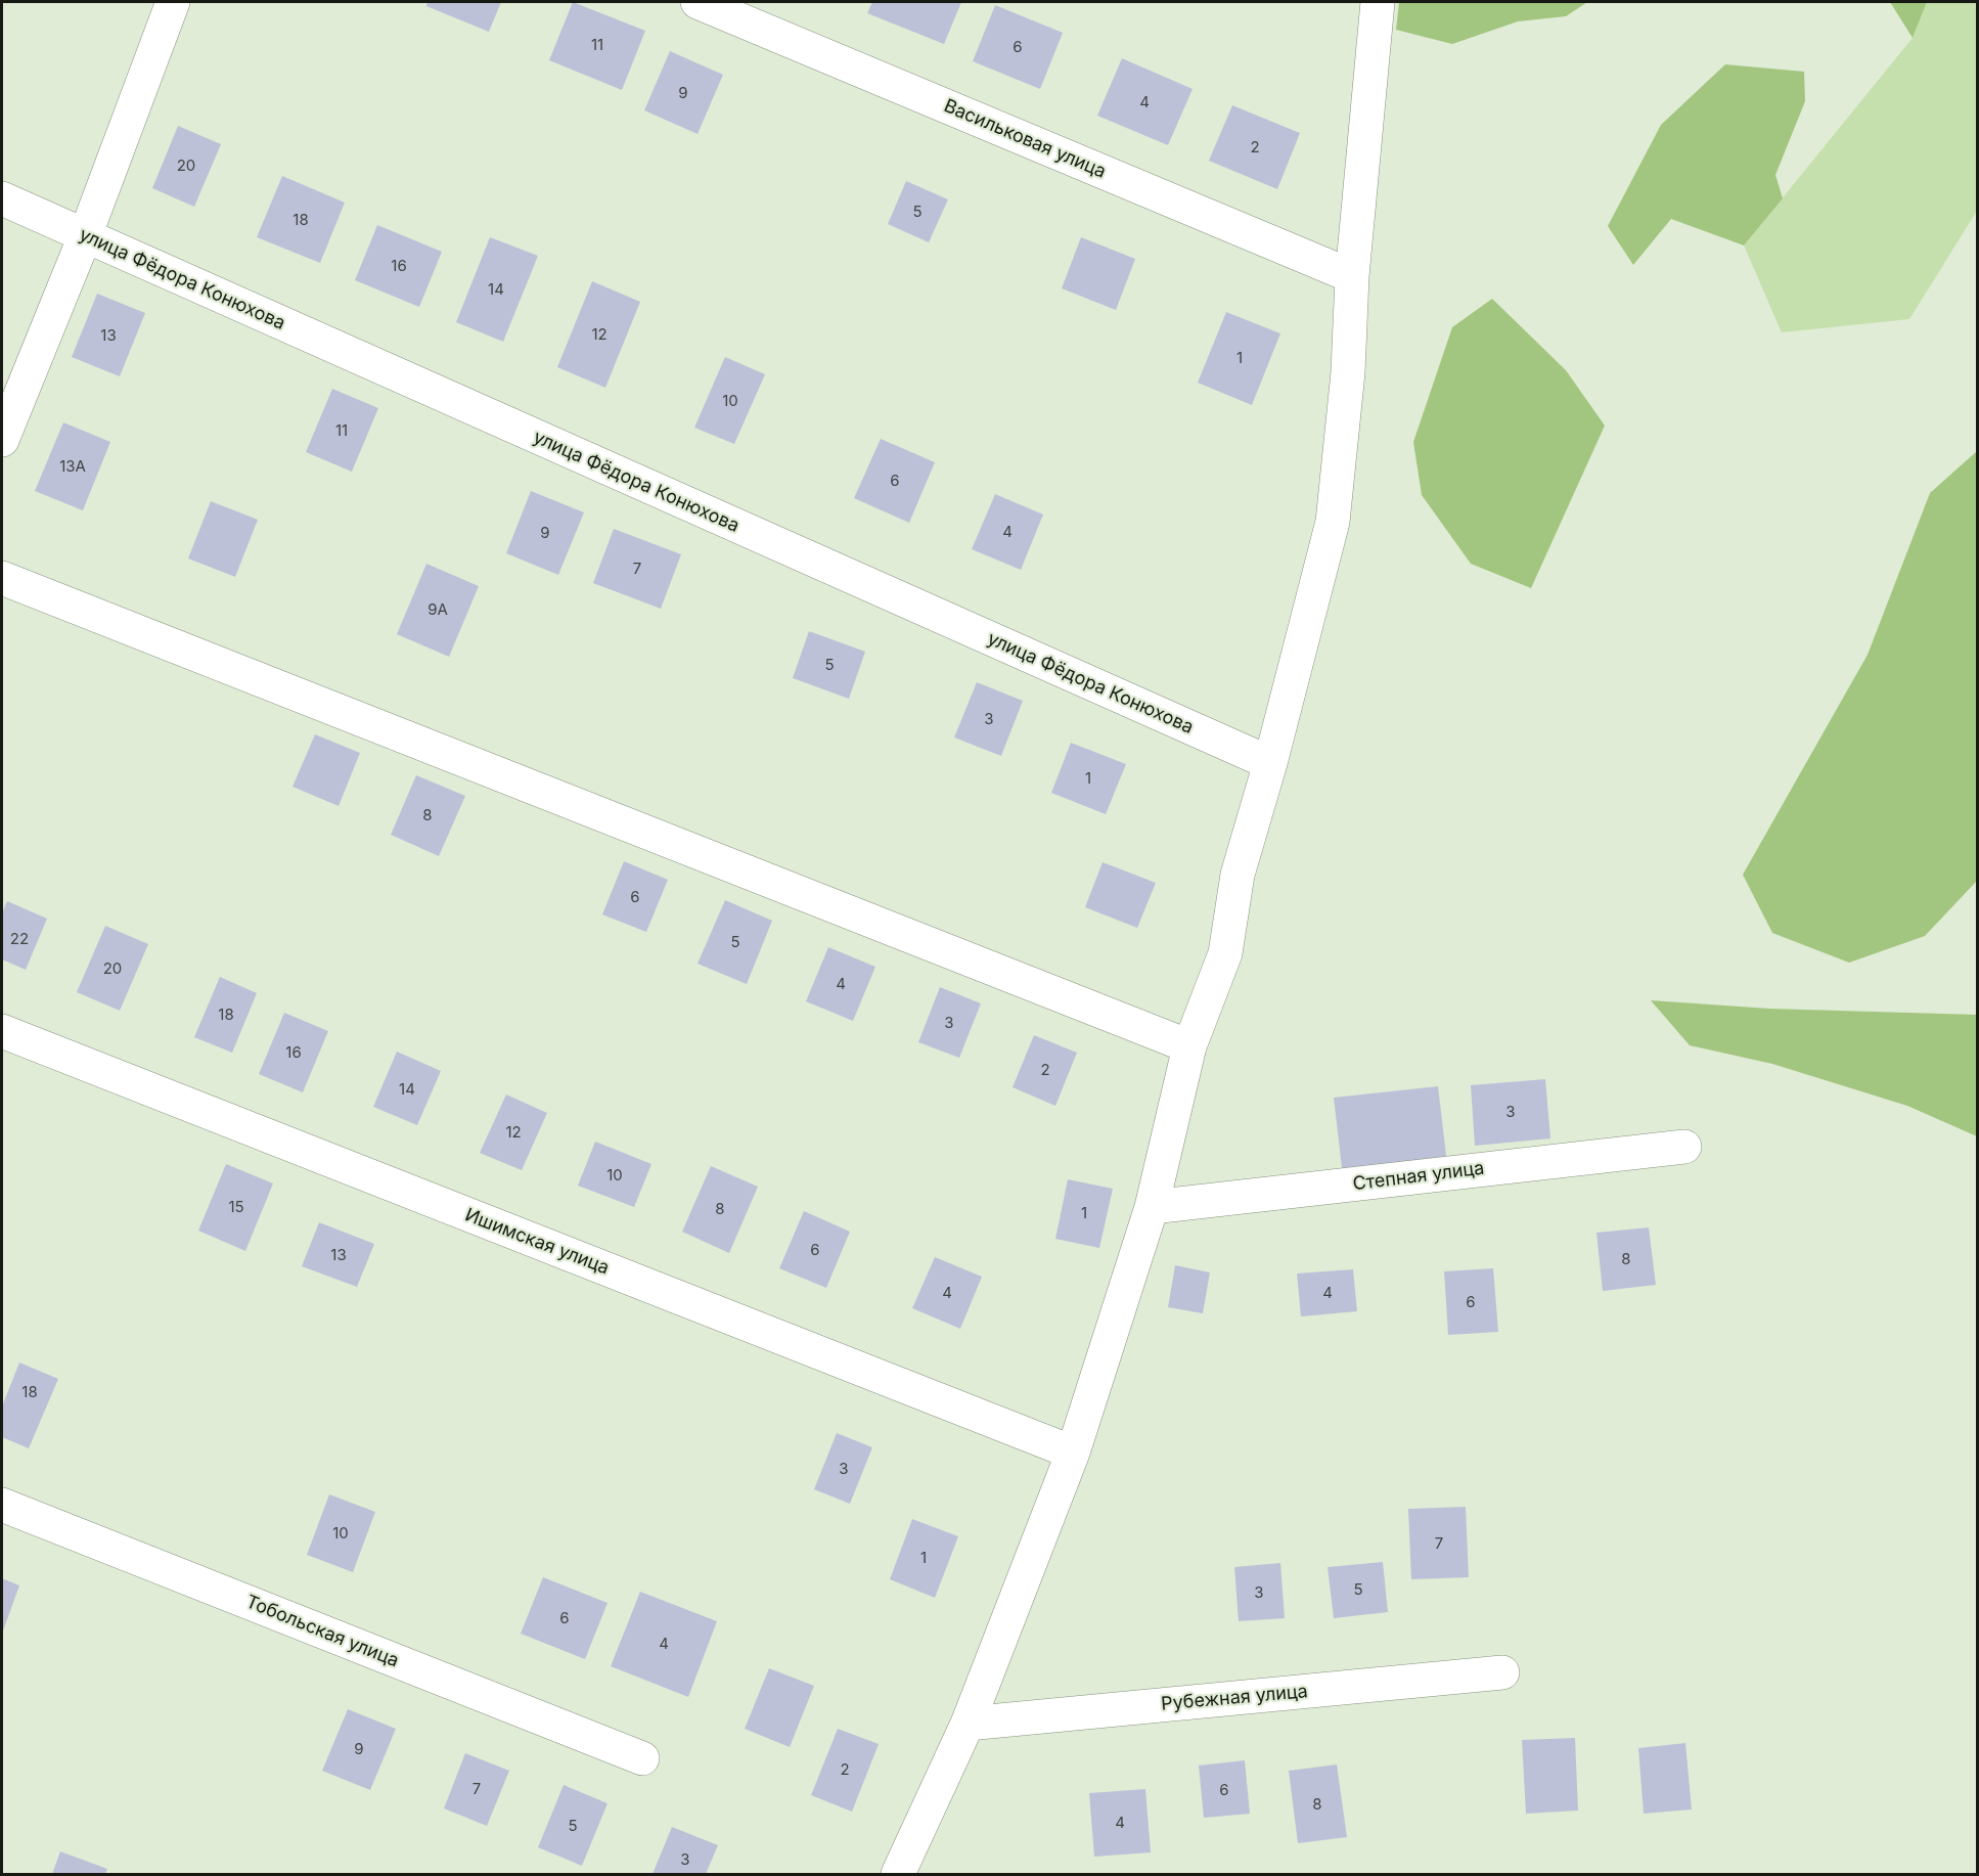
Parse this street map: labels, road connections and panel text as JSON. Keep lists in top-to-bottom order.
{
  "streets": {
    "street": [
      "Васильковая улица",
      "улица Фёдора Конюхова",
      "Степная улица",
      "Ишимская улица",
      "Тобольская улица",
      "Рубежная улица"
    ]
  },
  "house_numbers": [
    "11",
    "6",
    "9",
    "4",
    "2",
    "20",
    "5",
    "18",
    "16",
    "14",
    "12",
    "13",
    "1",
    "10",
    "11",
    "13А",
    "6",
    "4",
    "9",
    "7",
    "9А",
    "5",
    "3",
    "1",
    "8",
    "6",
    "22",
    "5",
    "20",
    "4",
    "18",
    "3",
    "16",
    "2",
    "14",
    "3",
    "12",
    "10",
    "15",
    "8",
    "1",
    "6",
    "13",
    "8",
    "4",
    "4",
    "6",
    "18",
    "3",
    "10",
    "7",
    "1",
    "5",
    "3",
    "6",
    "4",
    "9",
    "2",
    "7",
    "6",
    "8",
    "4",
    "5",
    "3"
  ]
}
